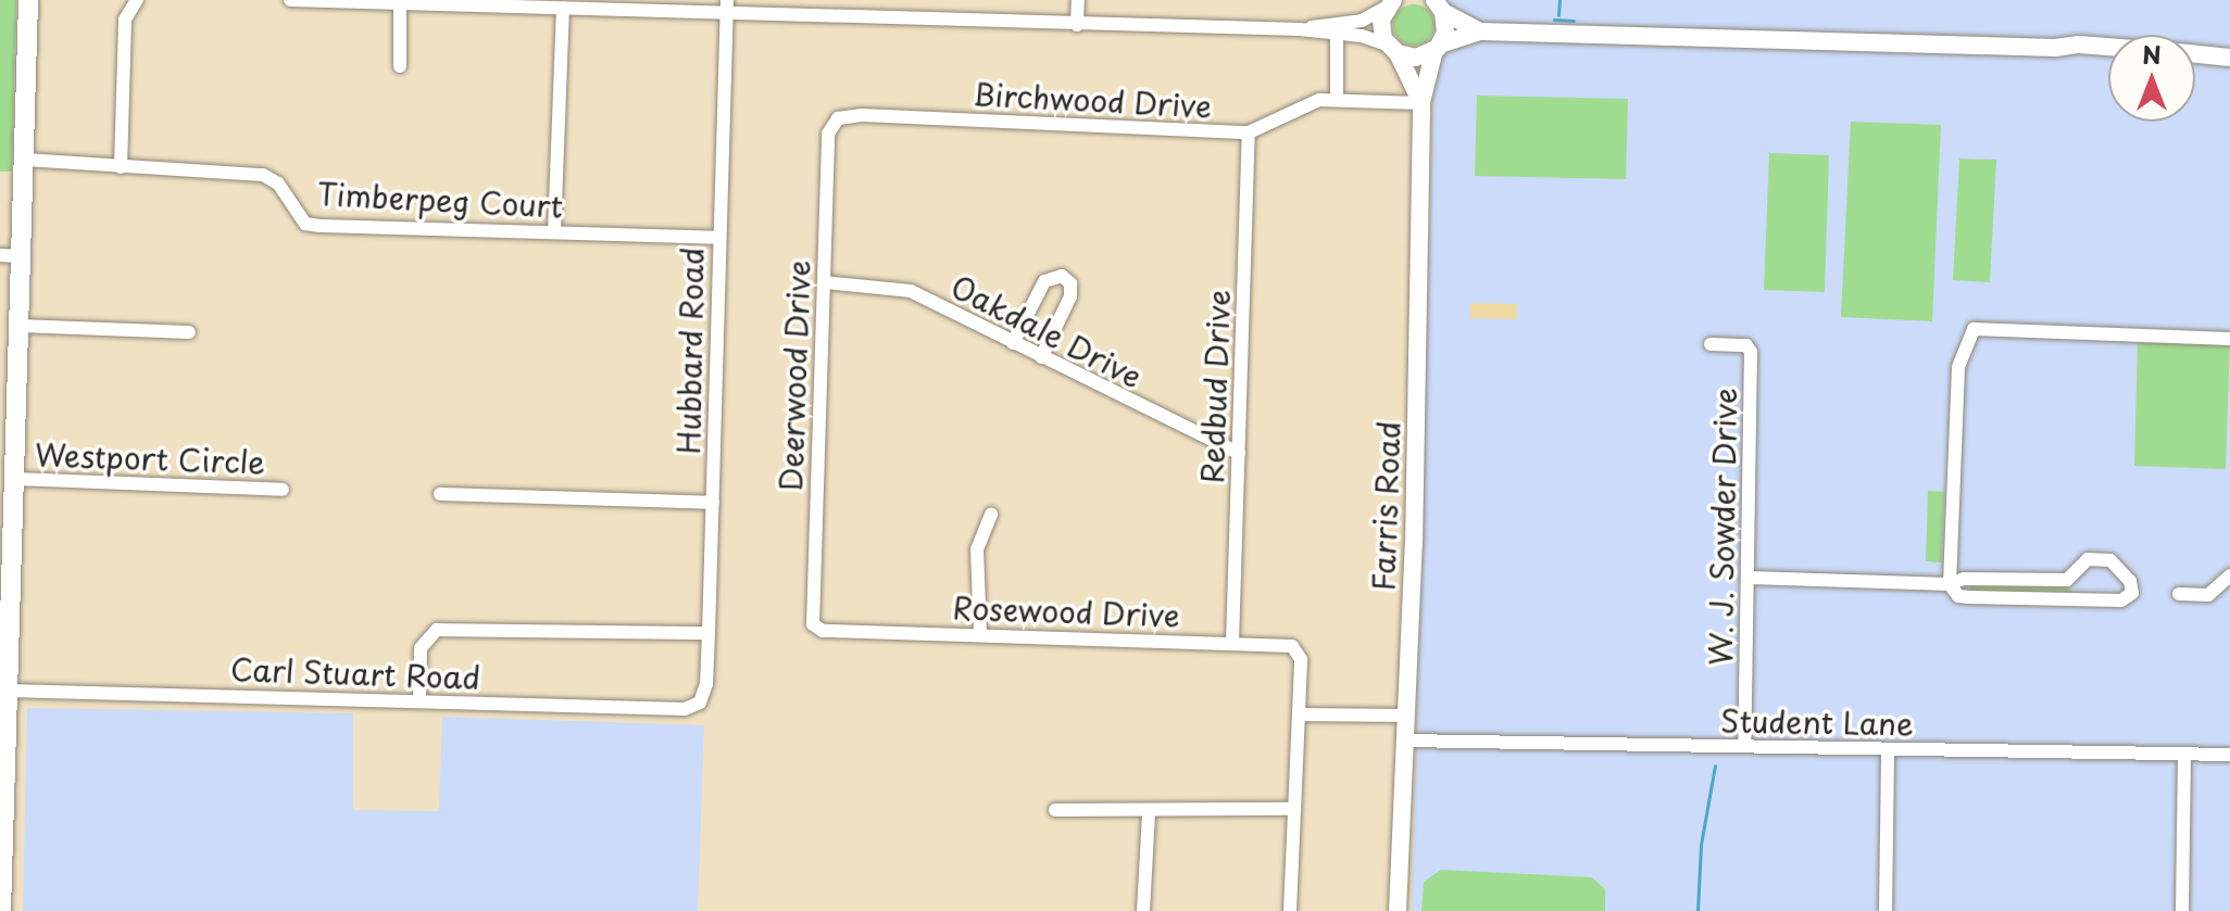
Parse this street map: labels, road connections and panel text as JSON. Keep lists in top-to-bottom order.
{
  "streets": {
    "street": [
      "Birchwood Drive",
      "Timberpeg Court",
      "Oakdale Drive",
      "Hubbard Road",
      "Deerwood Drive",
      "Redbud Drive",
      "Westport Circle",
      "Farris Road",
      "W. J. Sowder Drive",
      "Rosewood Drive",
      "Carl Stuart Road",
      "Student Lane"
    ]
  },
  "crossings": [
    ["Birchwood Drive", "Deerwood Drive"],
    ["Birchwood Drive", "Redbud Drive"],
    ["Birchwood Drive", "Farris Road"],
    ["Timberpeg Court", "Hubbard Road"],
    ["Oakdale Drive", "Deerwood Drive"],
    ["Oakdale Drive", "Redbud Drive"],
    ["Hubbard Road", "Carl Stuart Road"],
    ["Deerwood Drive", "Rosewood Drive"],
    ["Redbud Drive", "Rosewood Drive"],
    ["Farris Road", "Student Lane"],
    ["W. J. Sowder Drive", "Student Lane"]
  ],
  "north": "top"
}
